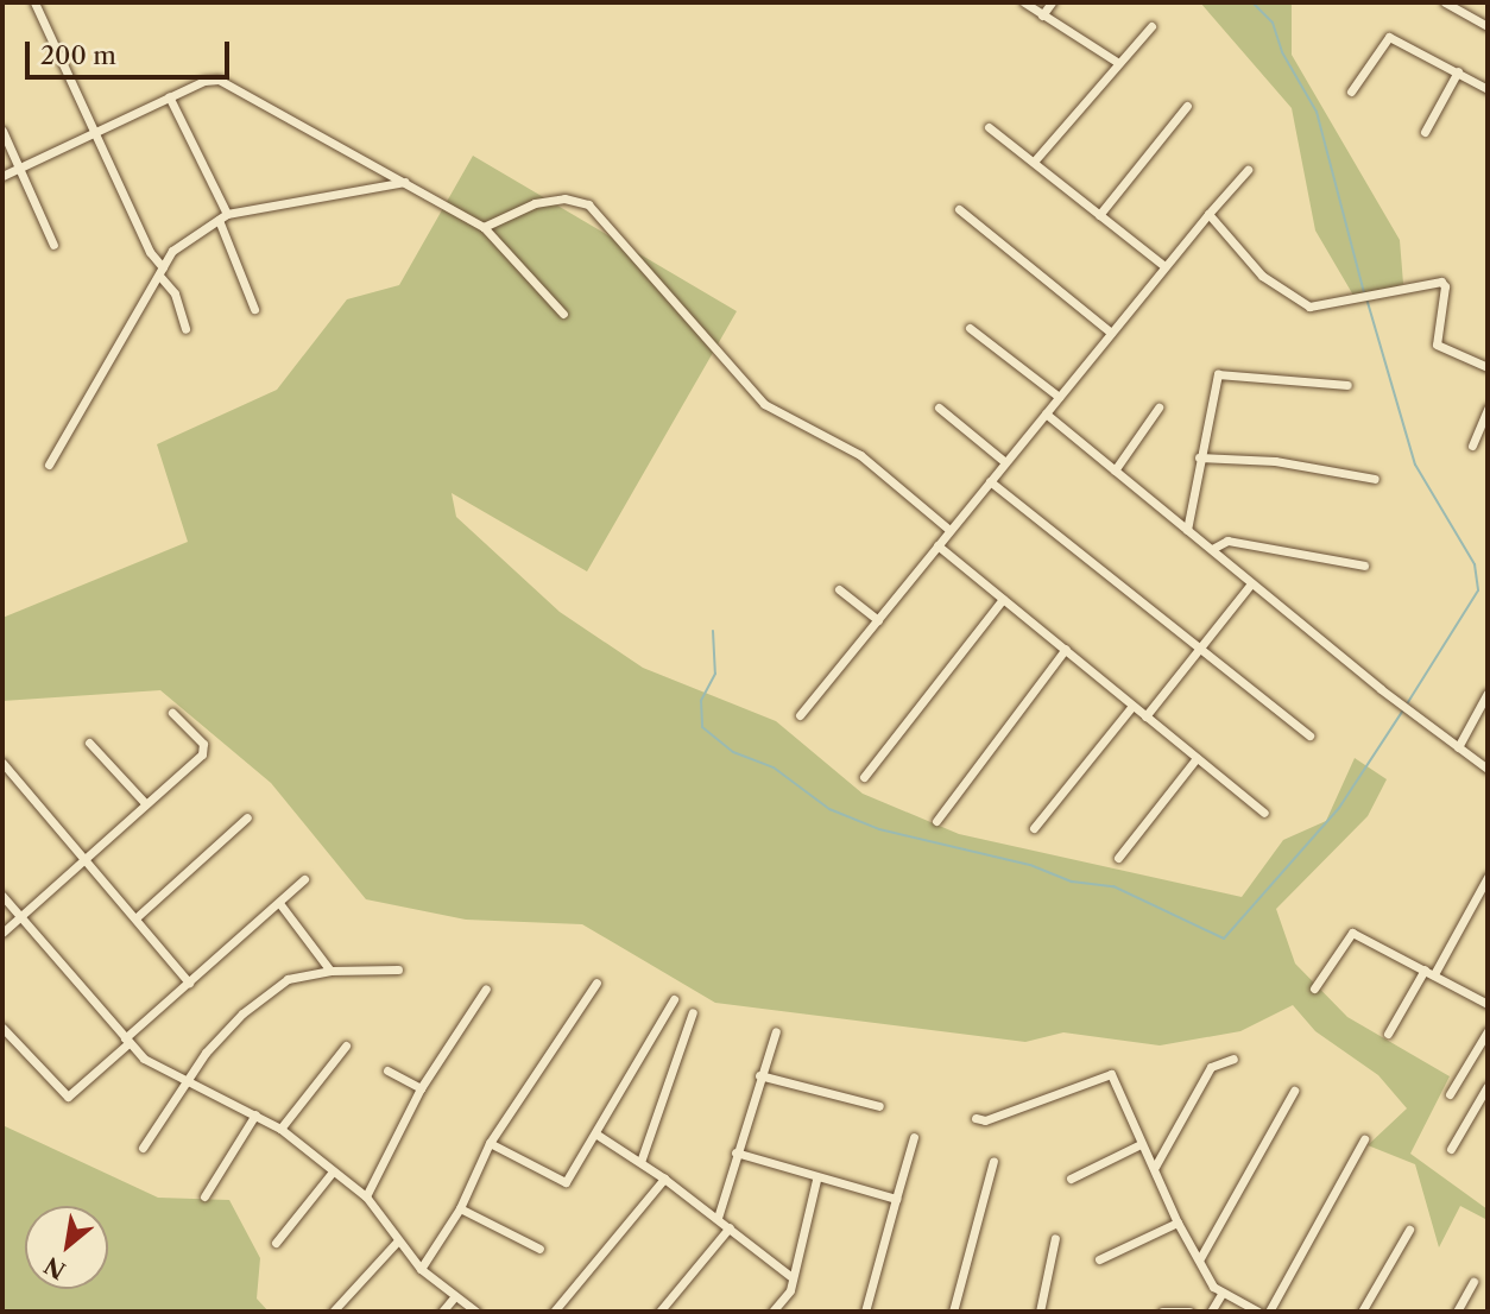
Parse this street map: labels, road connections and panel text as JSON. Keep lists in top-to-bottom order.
{
  "scale_bar": "200 m",
  "north": "bottom left"
}
